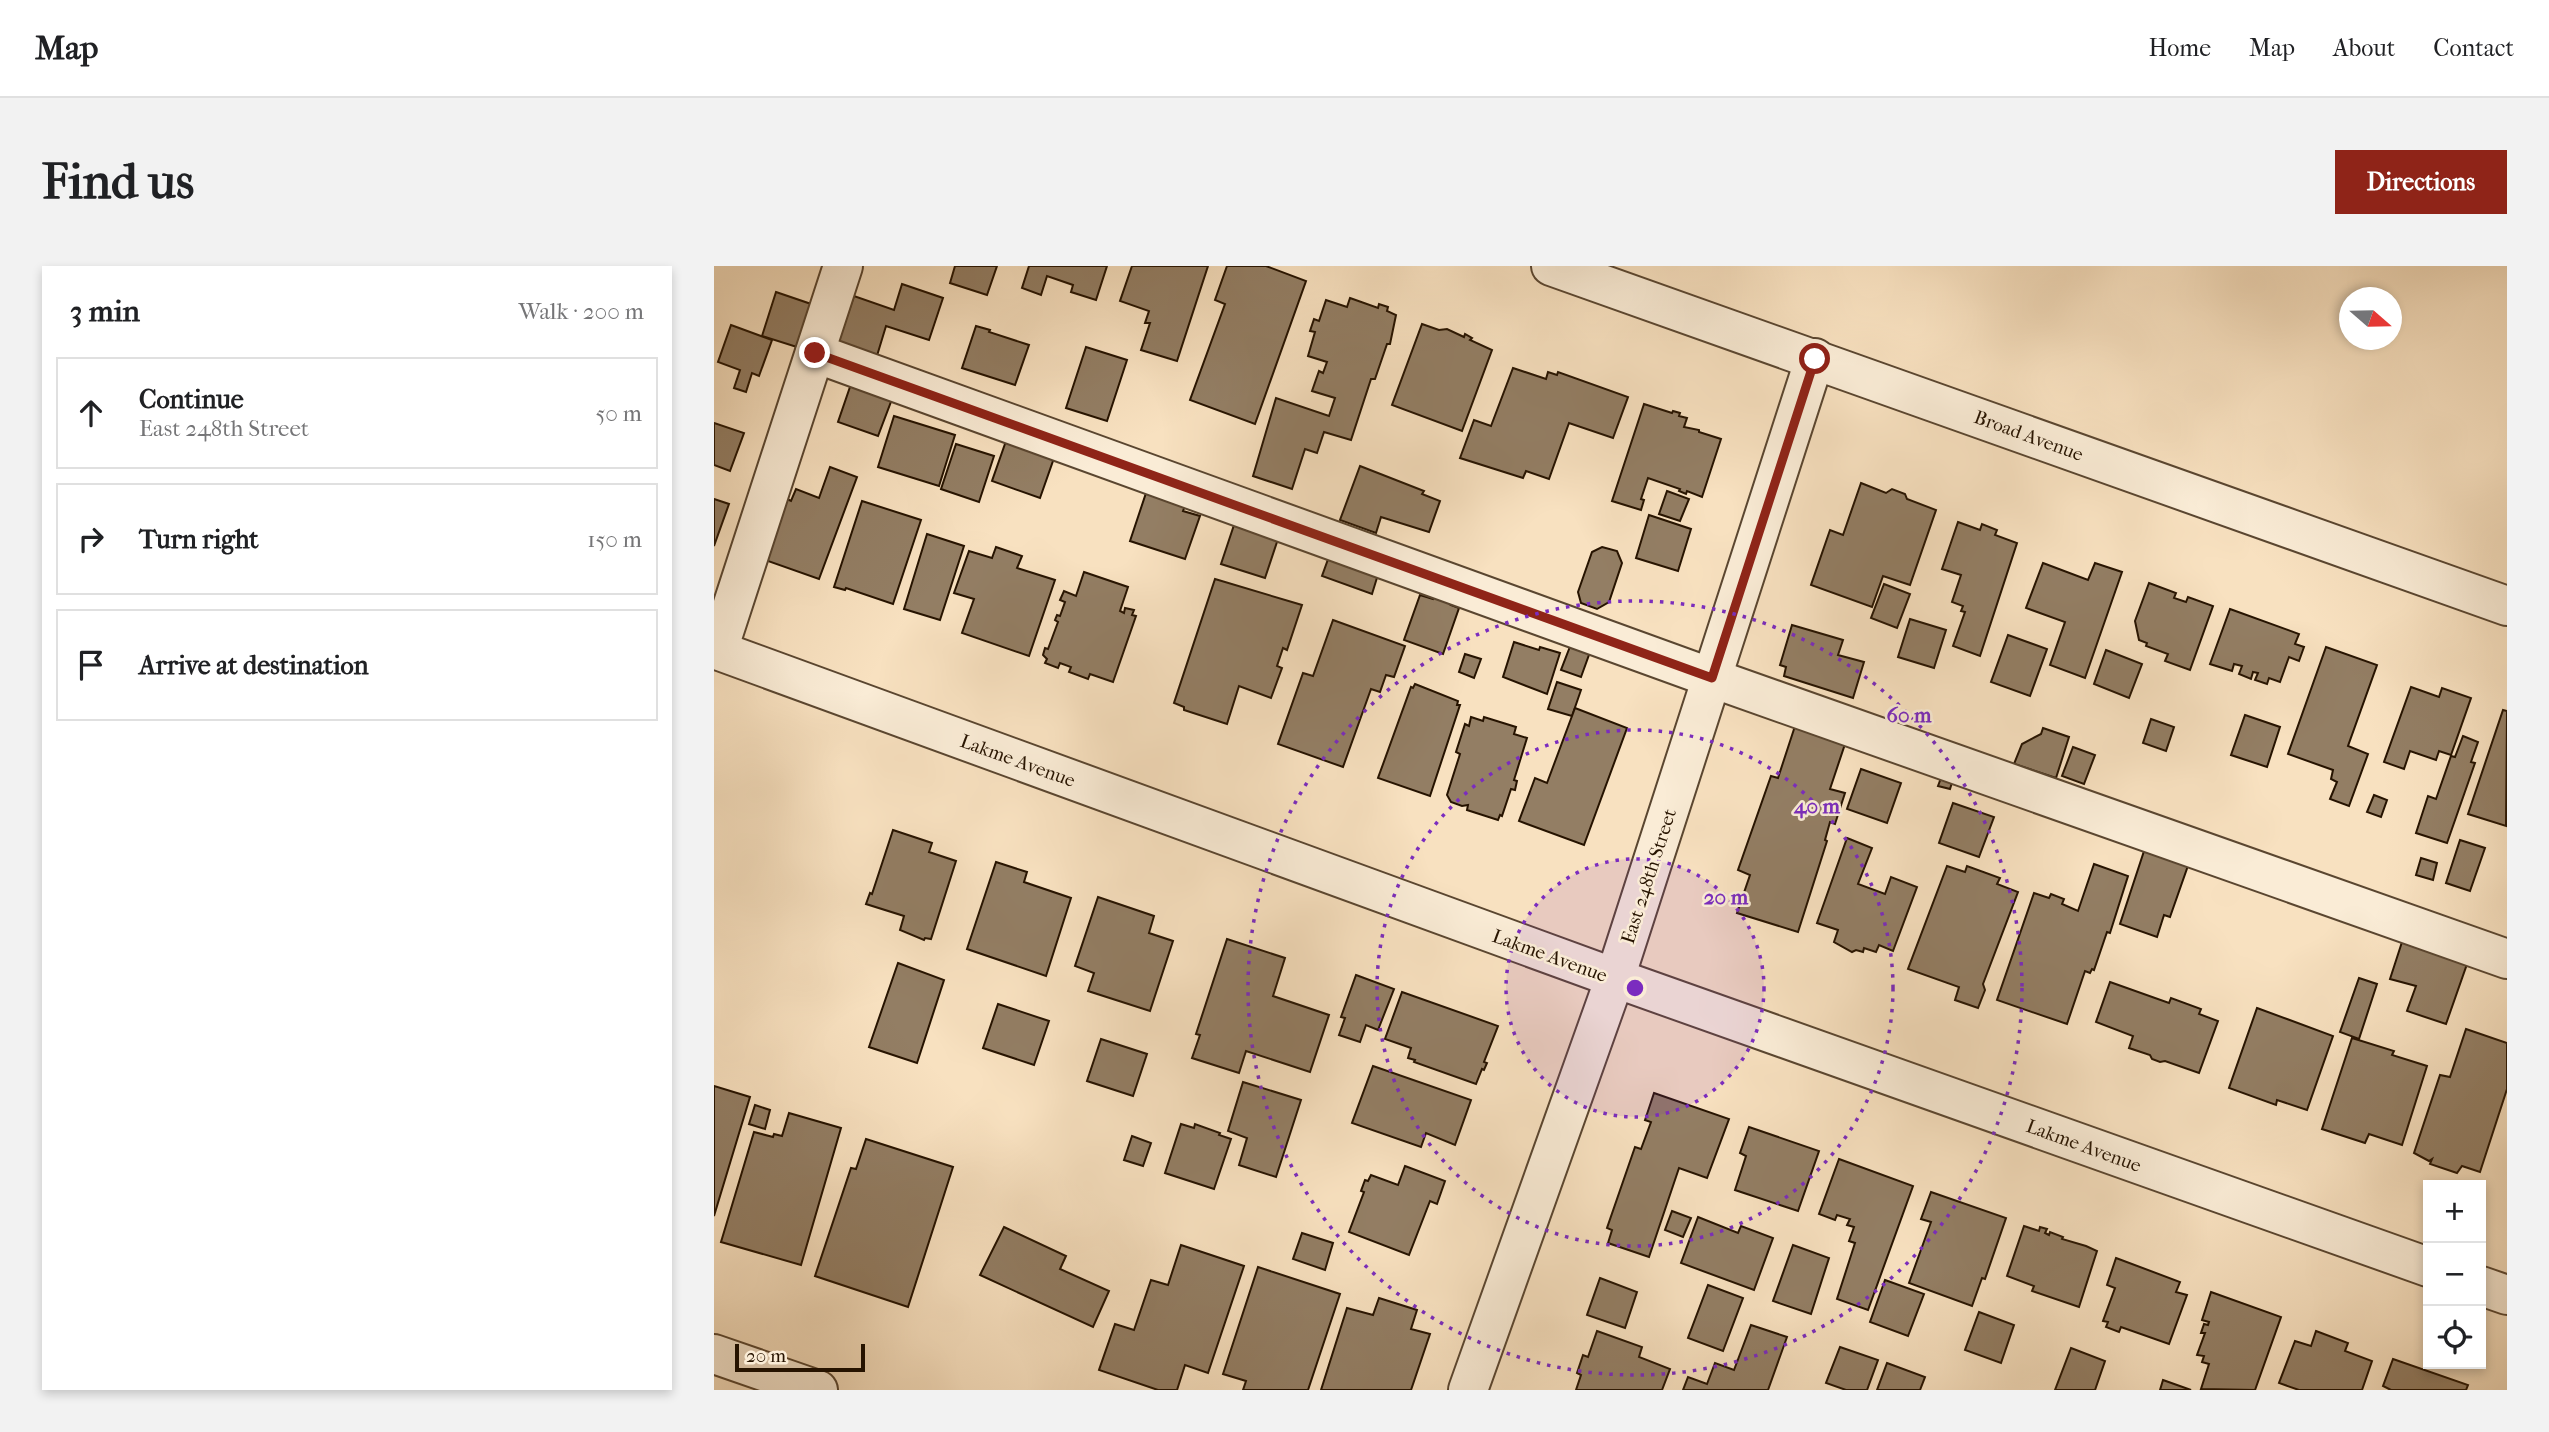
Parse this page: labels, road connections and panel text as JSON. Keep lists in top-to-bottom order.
{
  "streets": {
    "street": ["Broad Avenue", "Lakme Avenue", "East 248th Street"]
  },
  "crossings": [
    ["Broad Avenue", "East 248th Street"],
    ["Lakme Avenue", "East 248th Street"]
  ],
  "scale_bar": "20 m",
  "north": "right",
  "page": {
    "header": "Map",
    "nav": [
      "Home",
      "Map",
      "About",
      "Contact"
    ],
    "buttons": "Directions",
    "title": "Find us",
    "heading": ["3 min", "Walk · 200 m"],
    "list": [
      ["Continue", "East 248th Street", "50 m"],
      ["Turn right", "150 m"],
      "Arrive at destination"
    ],
    "map_buttons": ["+", "−"],
    "scale": "20 m"
  },
  "rings": ["60 m", "40 m", "20 m"]
}
